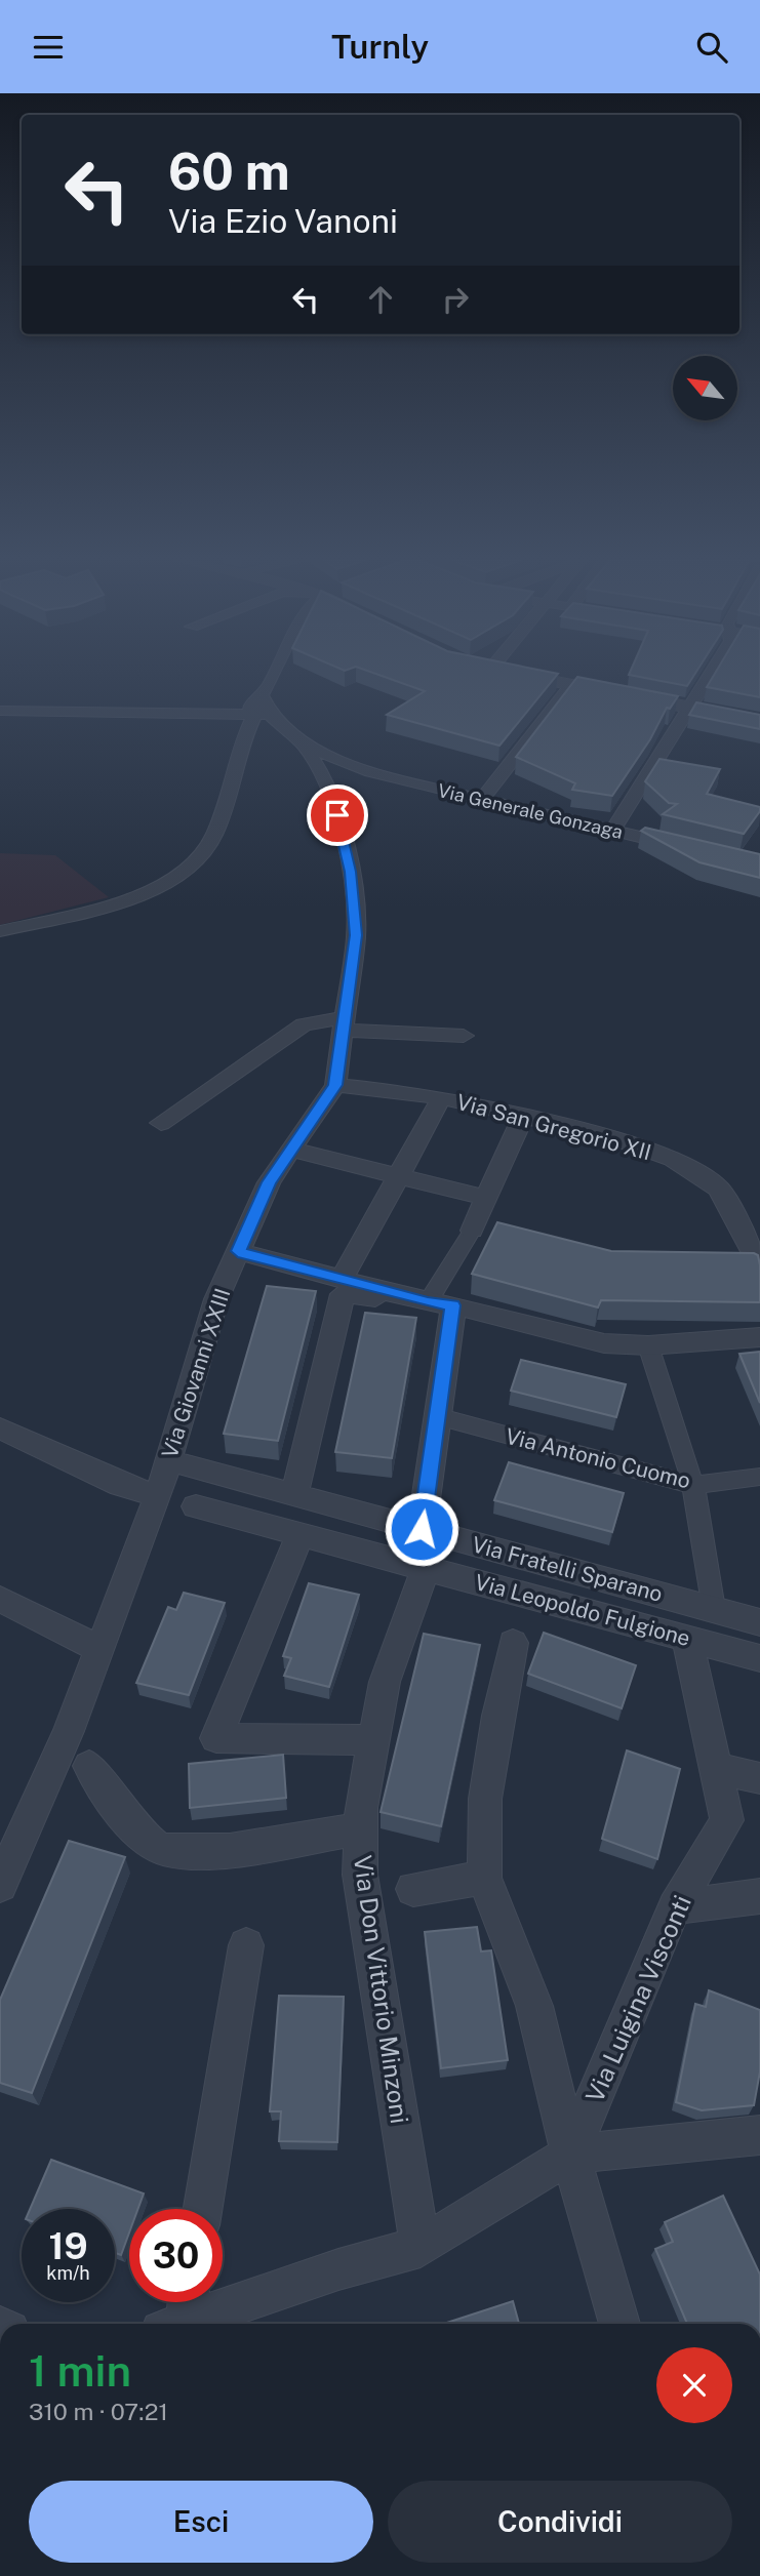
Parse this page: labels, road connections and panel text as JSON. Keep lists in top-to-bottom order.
{
  "streets": {
    "street": [
      "Via Generale Gonzaga",
      "Via San Gregorio XII",
      "Via Giovanni XXIII",
      "Via Antonio Cuomo",
      "Via Fratelli Sparano",
      "Via Leopoldo Fulgione",
      "Via Don Vittorio Minzoni",
      "Via Luigina Visconti"
    ]
  },
  "crossings": [
    ["Via Generale Gonzaga", "Via Giovanni XXIII"],
    ["Via San Gregorio XII", "Via Giovanni XXIII"],
    ["Via Giovanni XXIII", "Via Fratelli Sparano"],
    ["Via Leopoldo Fulgione", "Via Don Vittorio Minzoni"],
    ["Via Leopoldo Fulgione", "Via Luigina Visconti"]
  ],
  "north": "top left",
  "page": {
    "header": "Turnly",
    "turn": ["60 m", "Via Ezio Vanoni"],
    "speed": "19 km/h",
    "limit": "30",
    "heading": ["1 min", "310 m · 07:21"],
    "buttons": ["Esci", "Condividi"]
  }
}
